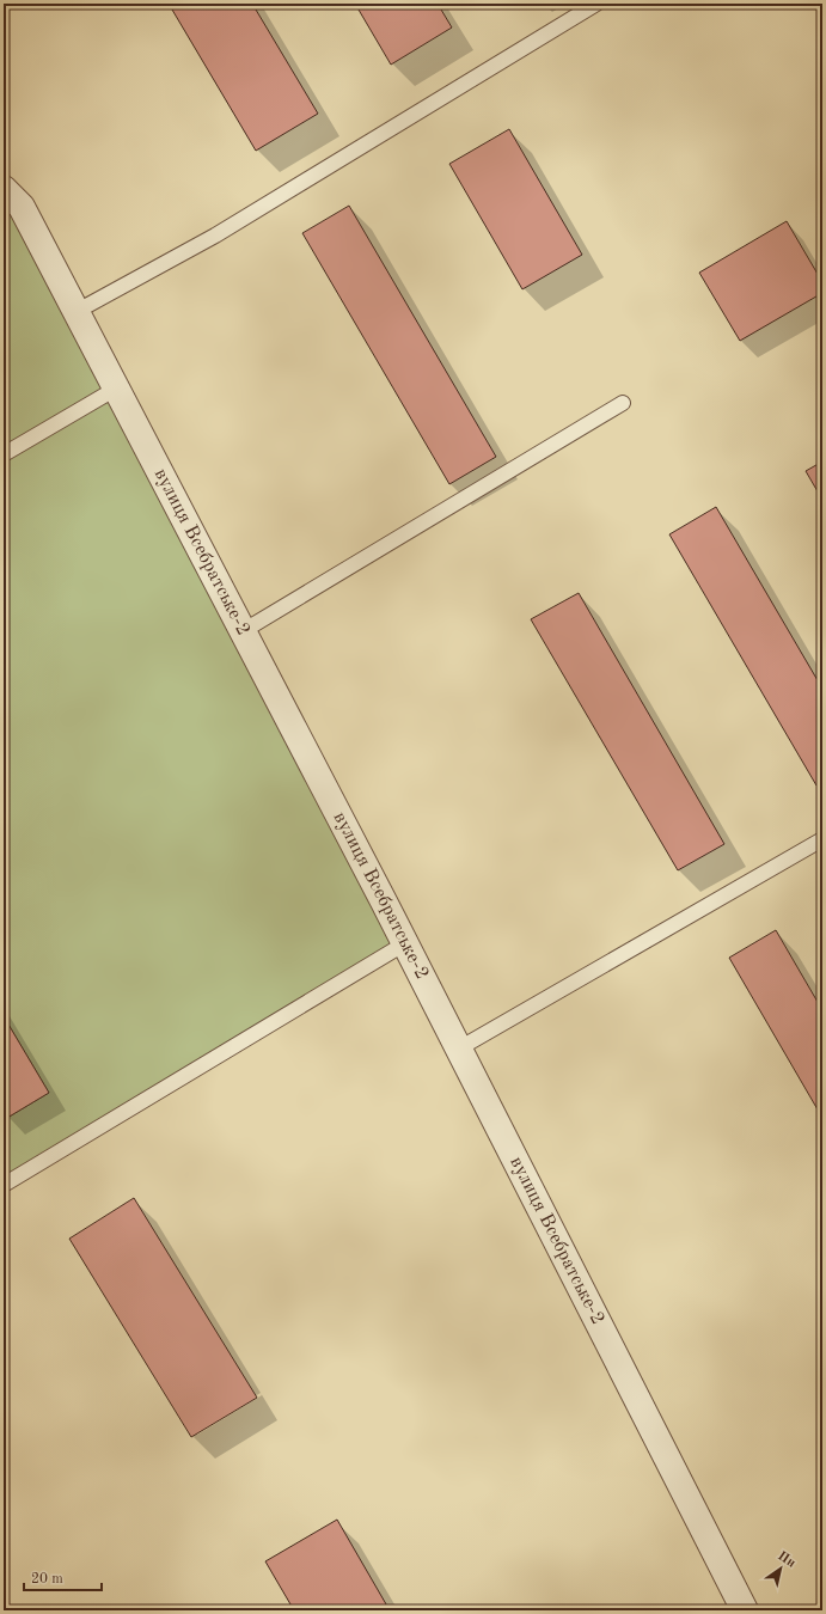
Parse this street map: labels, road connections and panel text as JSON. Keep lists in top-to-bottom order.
{
  "streets": {
    "street": ["вулиця Всебратське-2"]
  },
  "scale_bar": "20 m",
  "north": "top right"
}
